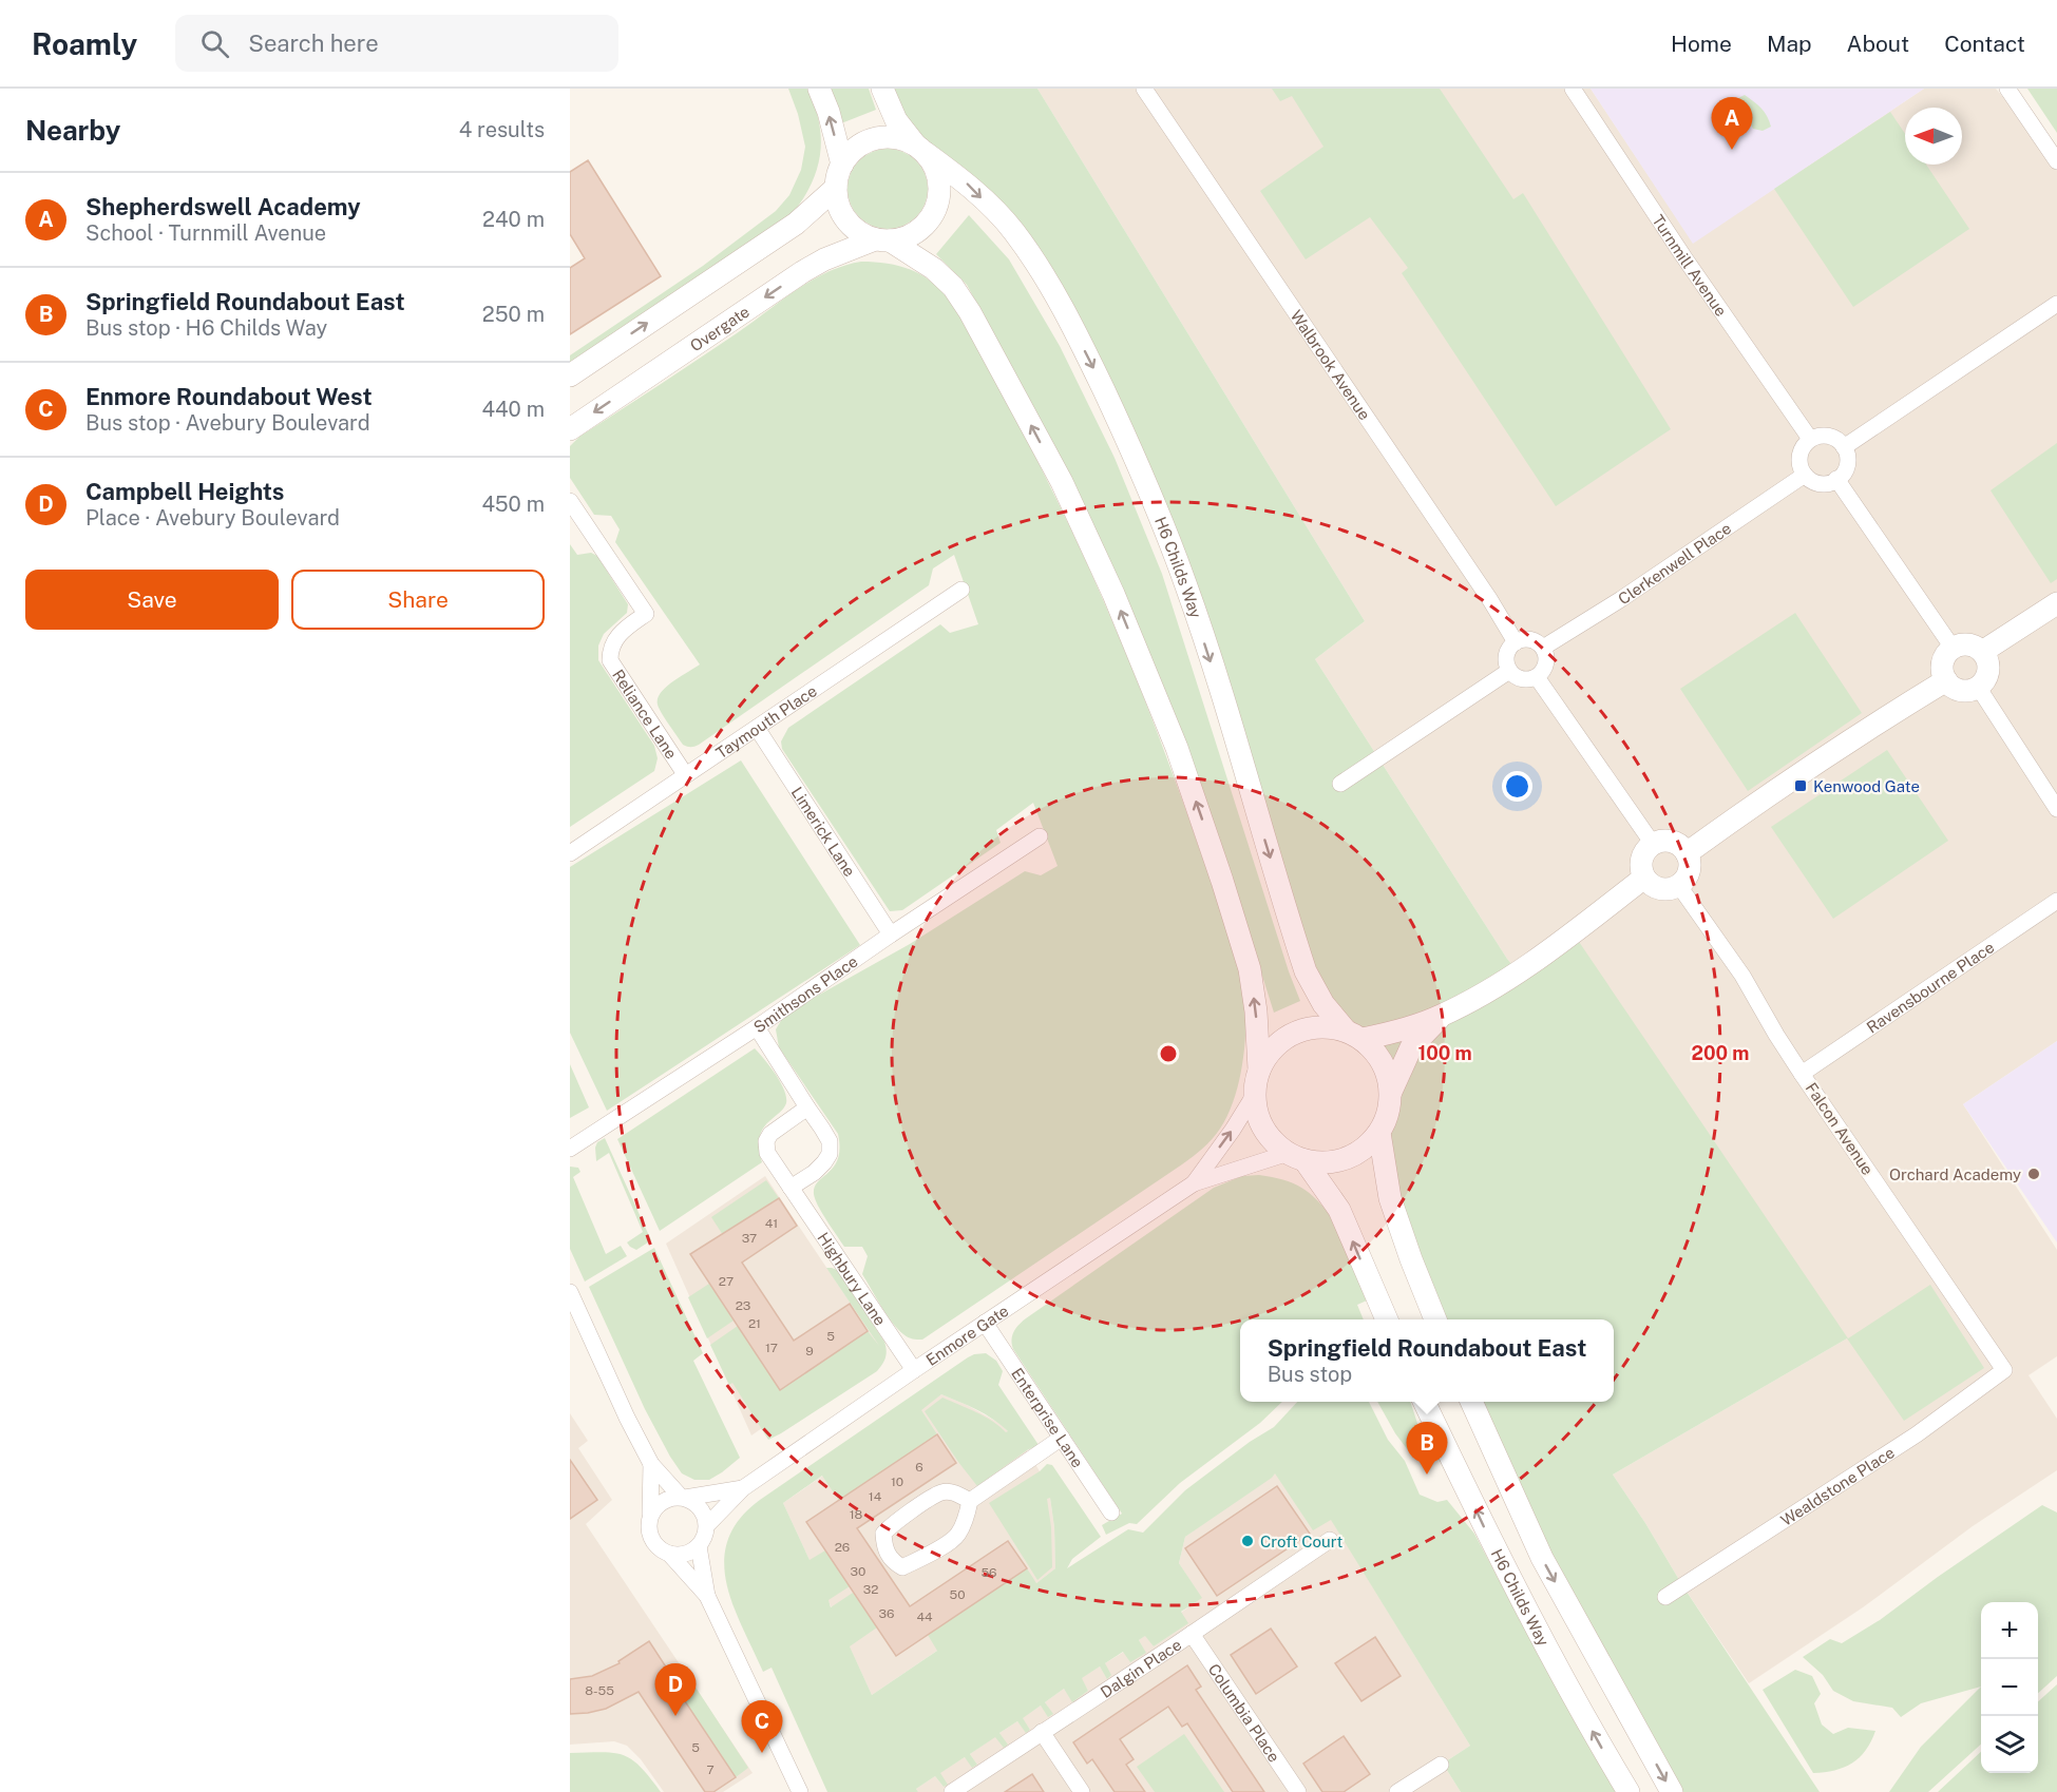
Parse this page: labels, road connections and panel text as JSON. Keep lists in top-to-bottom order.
{
  "streets": {
    "street": [
      "Turnmill Avenue",
      "Overgate",
      "Walbrook Avenue",
      "Clerkenwell Place",
      "H6 Childs Way",
      "Reliance Lane",
      "Taymouth Place",
      "Limerick Lane",
      "Ravensbourne Place",
      "Smithsons Place",
      "Falcon Avenue",
      "Highbury Lane",
      "Enmore Gate",
      "Enterprise Lane",
      "Wealdstone Place",
      "Dalgin Place",
      "Columbia Place"
    ]
  },
  "crossings": [
    ["Turnmill Avenue", "Clerkenwell Place"],
    ["Overgate", "H6 Childs Way"],
    ["Walbrook Avenue", "Clerkenwell Place"],
    ["H6 Childs Way", "Enmore Gate"],
    ["Reliance Lane", "Taymouth Place"],
    ["Taymouth Place", "Limerick Lane"],
    ["Limerick Lane", "Smithsons Place"],
    ["Ravensbourne Place", "Falcon Avenue"],
    ["Falcon Avenue", "Wealdstone Place"],
    ["Highbury Lane", "Enmore Gate"],
    ["Enmore Gate", "Enterprise Lane"],
    ["Dalgin Place", "Columbia Place"]
  ],
  "places": {
    "transit": ["Kenwood Gate"],
    "other": ["Orchard Academy", "Croft Court"]
  },
  "house_numbers": [
    "41",
    "37",
    "27",
    "23",
    "21",
    "5",
    "17",
    "9",
    "6",
    "10",
    "14",
    "18",
    "26",
    "30",
    "56",
    "32",
    "50",
    "36",
    "44",
    "8-55",
    "5",
    "7"
  ],
  "north": "left",
  "page": {
    "header": "Roamly",
    "search": "Search here",
    "nav": [
      "Home",
      "Map",
      "About",
      "Contact"
    ],
    "heading": ["Nearby", "4 results"],
    "pins": [
      "A",
      "B",
      "D",
      "C"
    ],
    "list": [
      {
        "mark": "A",
        "name": "Shepherdswell Academy",
        "note": "School · Turnmill Avenue",
        "value": "240 m"
      },
      {
        "mark": "B",
        "name": "Springfield Roundabout East",
        "note": "Bus stop · H6 Childs Way",
        "value": "250 m"
      },
      {
        "mark": "C",
        "name": "Enmore Roundabout West",
        "note": "Bus stop · Avebury Boulevard",
        "value": "440 m"
      },
      {
        "mark": "D",
        "name": "Campbell Heights",
        "note": "Place · Avebury Boulevard",
        "value": "450 m"
      }
    ],
    "buttons": ["Save", "Share"],
    "popup": ["Springfield Roundabout East", "Bus stop"],
    "map_buttons": ["+", "−"]
  },
  "rings": ["100 m", "200 m"]
}
